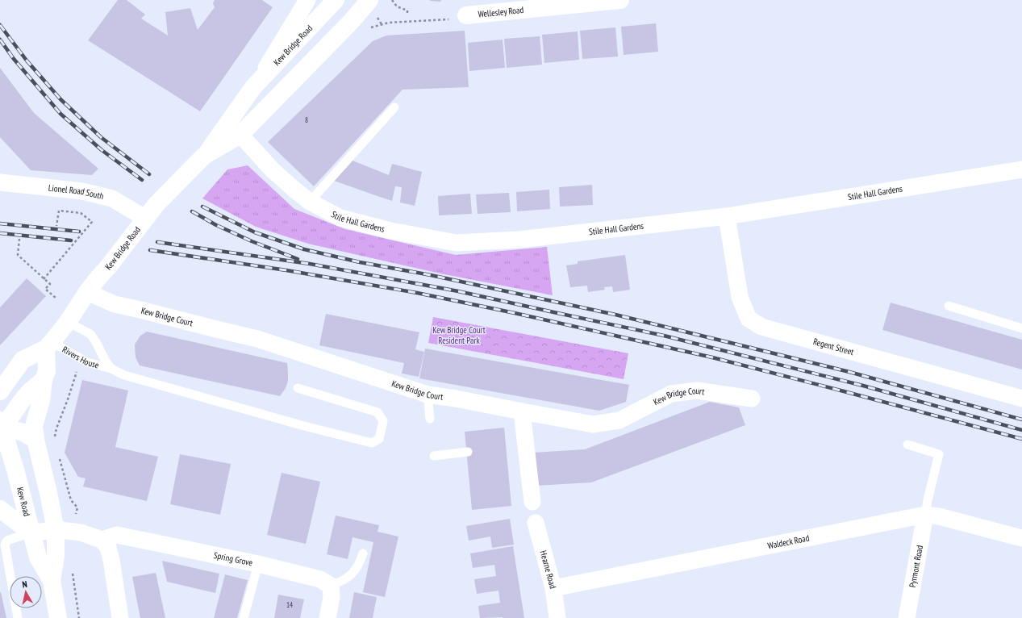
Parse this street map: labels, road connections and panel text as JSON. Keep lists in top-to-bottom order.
{
  "streets": {
    "main road": ["Wellesley Road", "Kew Bridge Road", "Kew Road"],
    "street": [
      "Lionel Road South",
      "Stile Hall Gardens",
      "Kew Bridge Court",
      "Regent Street",
      "Waldeck Road",
      "Spring Grove",
      "Pyrmont Road",
      "Hearne Road"
    ],
    "lane": ["Rivers House"]
  },
  "crossings": [
    ["Kew Bridge Road", "Lionel Road South"],
    ["Kew Bridge Road", "Stile Hall Gardens"],
    ["Kew Bridge Road", "Kew Bridge Court"],
    ["Kew Bridge Road", "Rivers House"],
    ["Stile Hall Gardens", "Regent Street"],
    ["Waldeck Road", "Pyrmont Road"],
    ["Waldeck Road", "Hearne Road"]
  ],
  "parks": ["Kew Bridge Court Resident Park"],
  "house_numbers": ["8", "14"],
  "north": "top"
}
